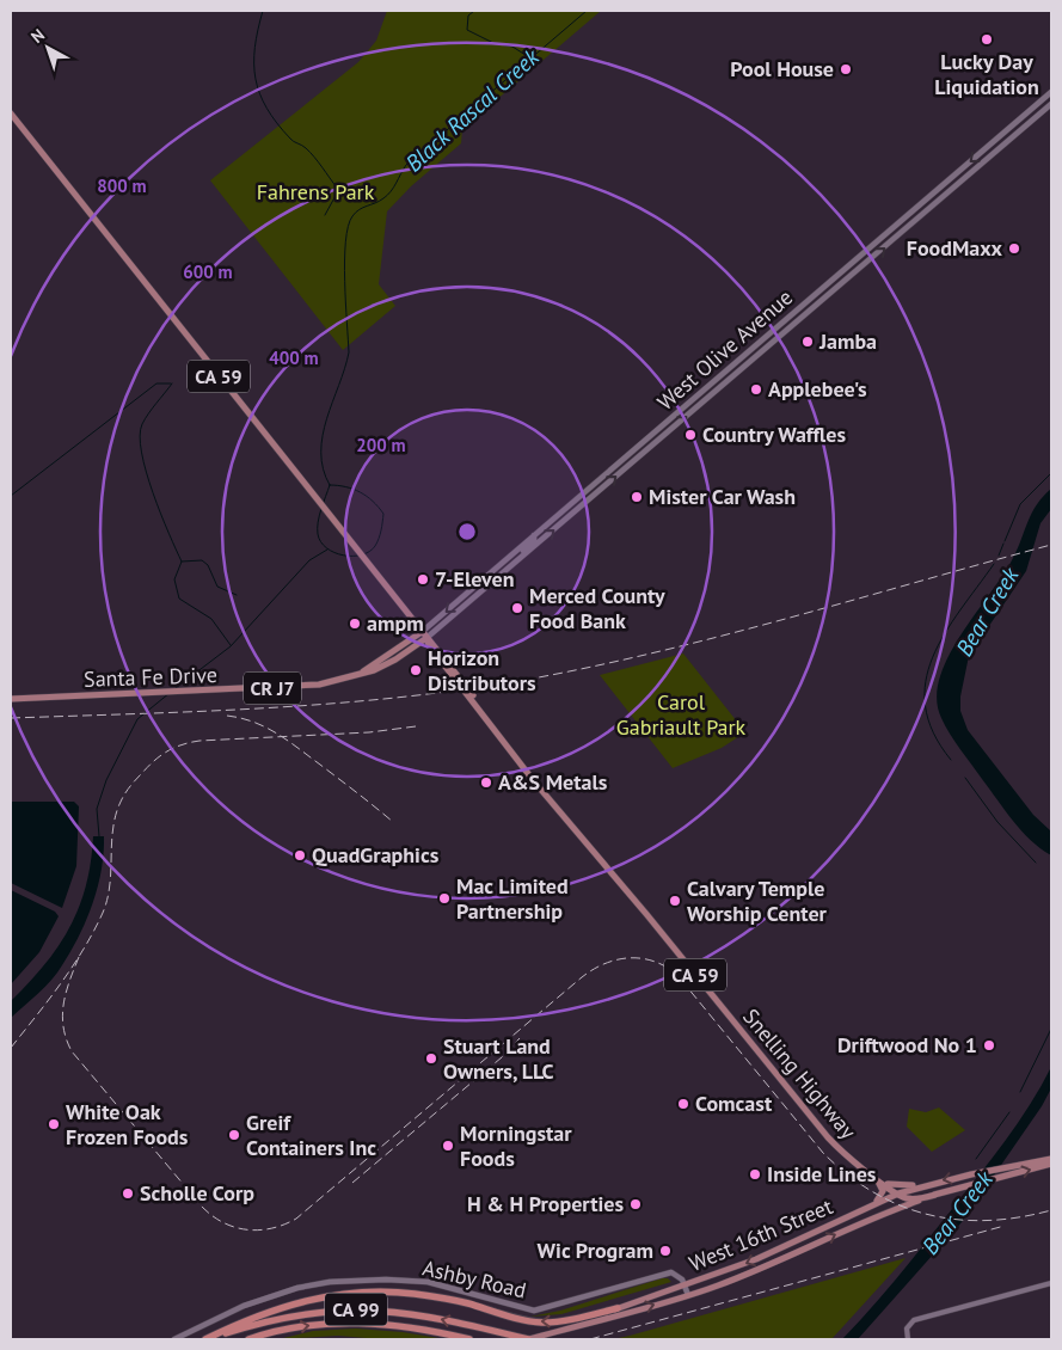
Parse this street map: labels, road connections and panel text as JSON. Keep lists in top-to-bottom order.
{
  "streets": {
    "highway": ["CA 99"],
    "main road": [
      "West Olive Avenue",
      "CA 59",
      "Santa Fe Drive",
      "CR J7",
      "Snelling Highway",
      "West 16th Street",
      "Ashby Road"
    ]
  },
  "crossings": [
    ["West Olive Avenue", "CA 59"],
    ["West Olive Avenue", "Santa Fe Drive"],
    ["West Olive Avenue", "Snelling Highway"],
    ["CA 59", "Santa Fe Drive"],
    ["CA 59", "Snelling Highway"],
    ["Santa Fe Drive", "Snelling Highway"],
    ["Snelling Highway", "West 16th Street"],
    ["West 16th Street", "Ashby Road"],
    ["West 16th Street", "CA 99"]
  ],
  "water": ["Black Rascal Creek", "Bear Creek"],
  "parks": ["Fahrens Park", "Carol Gabriault Park"],
  "places": [
    "Lucky Day Liquidation",
    "Pool House",
    "FoodMaxx",
    "Jamba",
    "Applebee's",
    "Country Waffles",
    "Mister Car Wash",
    "7-Eleven",
    "Merced County Food Bank",
    "ampm",
    "Horizon Distributors",
    "A&S Metals",
    "QuadGraphics",
    "Mac Limited Partnership",
    "Calvary Temple Worship Center",
    "Driftwood No 1",
    "Stuart Land Owners, LLC",
    "Comcast",
    "White Oak Frozen Foods",
    "Greif Containers Inc",
    "Morningstar Foods",
    "Inside Lines",
    "Scholle Corp",
    "H & H Properties",
    "Wic Program"
  ],
  "north": "top left",
  "rings": [
    "800 m",
    "600 m",
    "400 m",
    "200 m"
  ]
}
